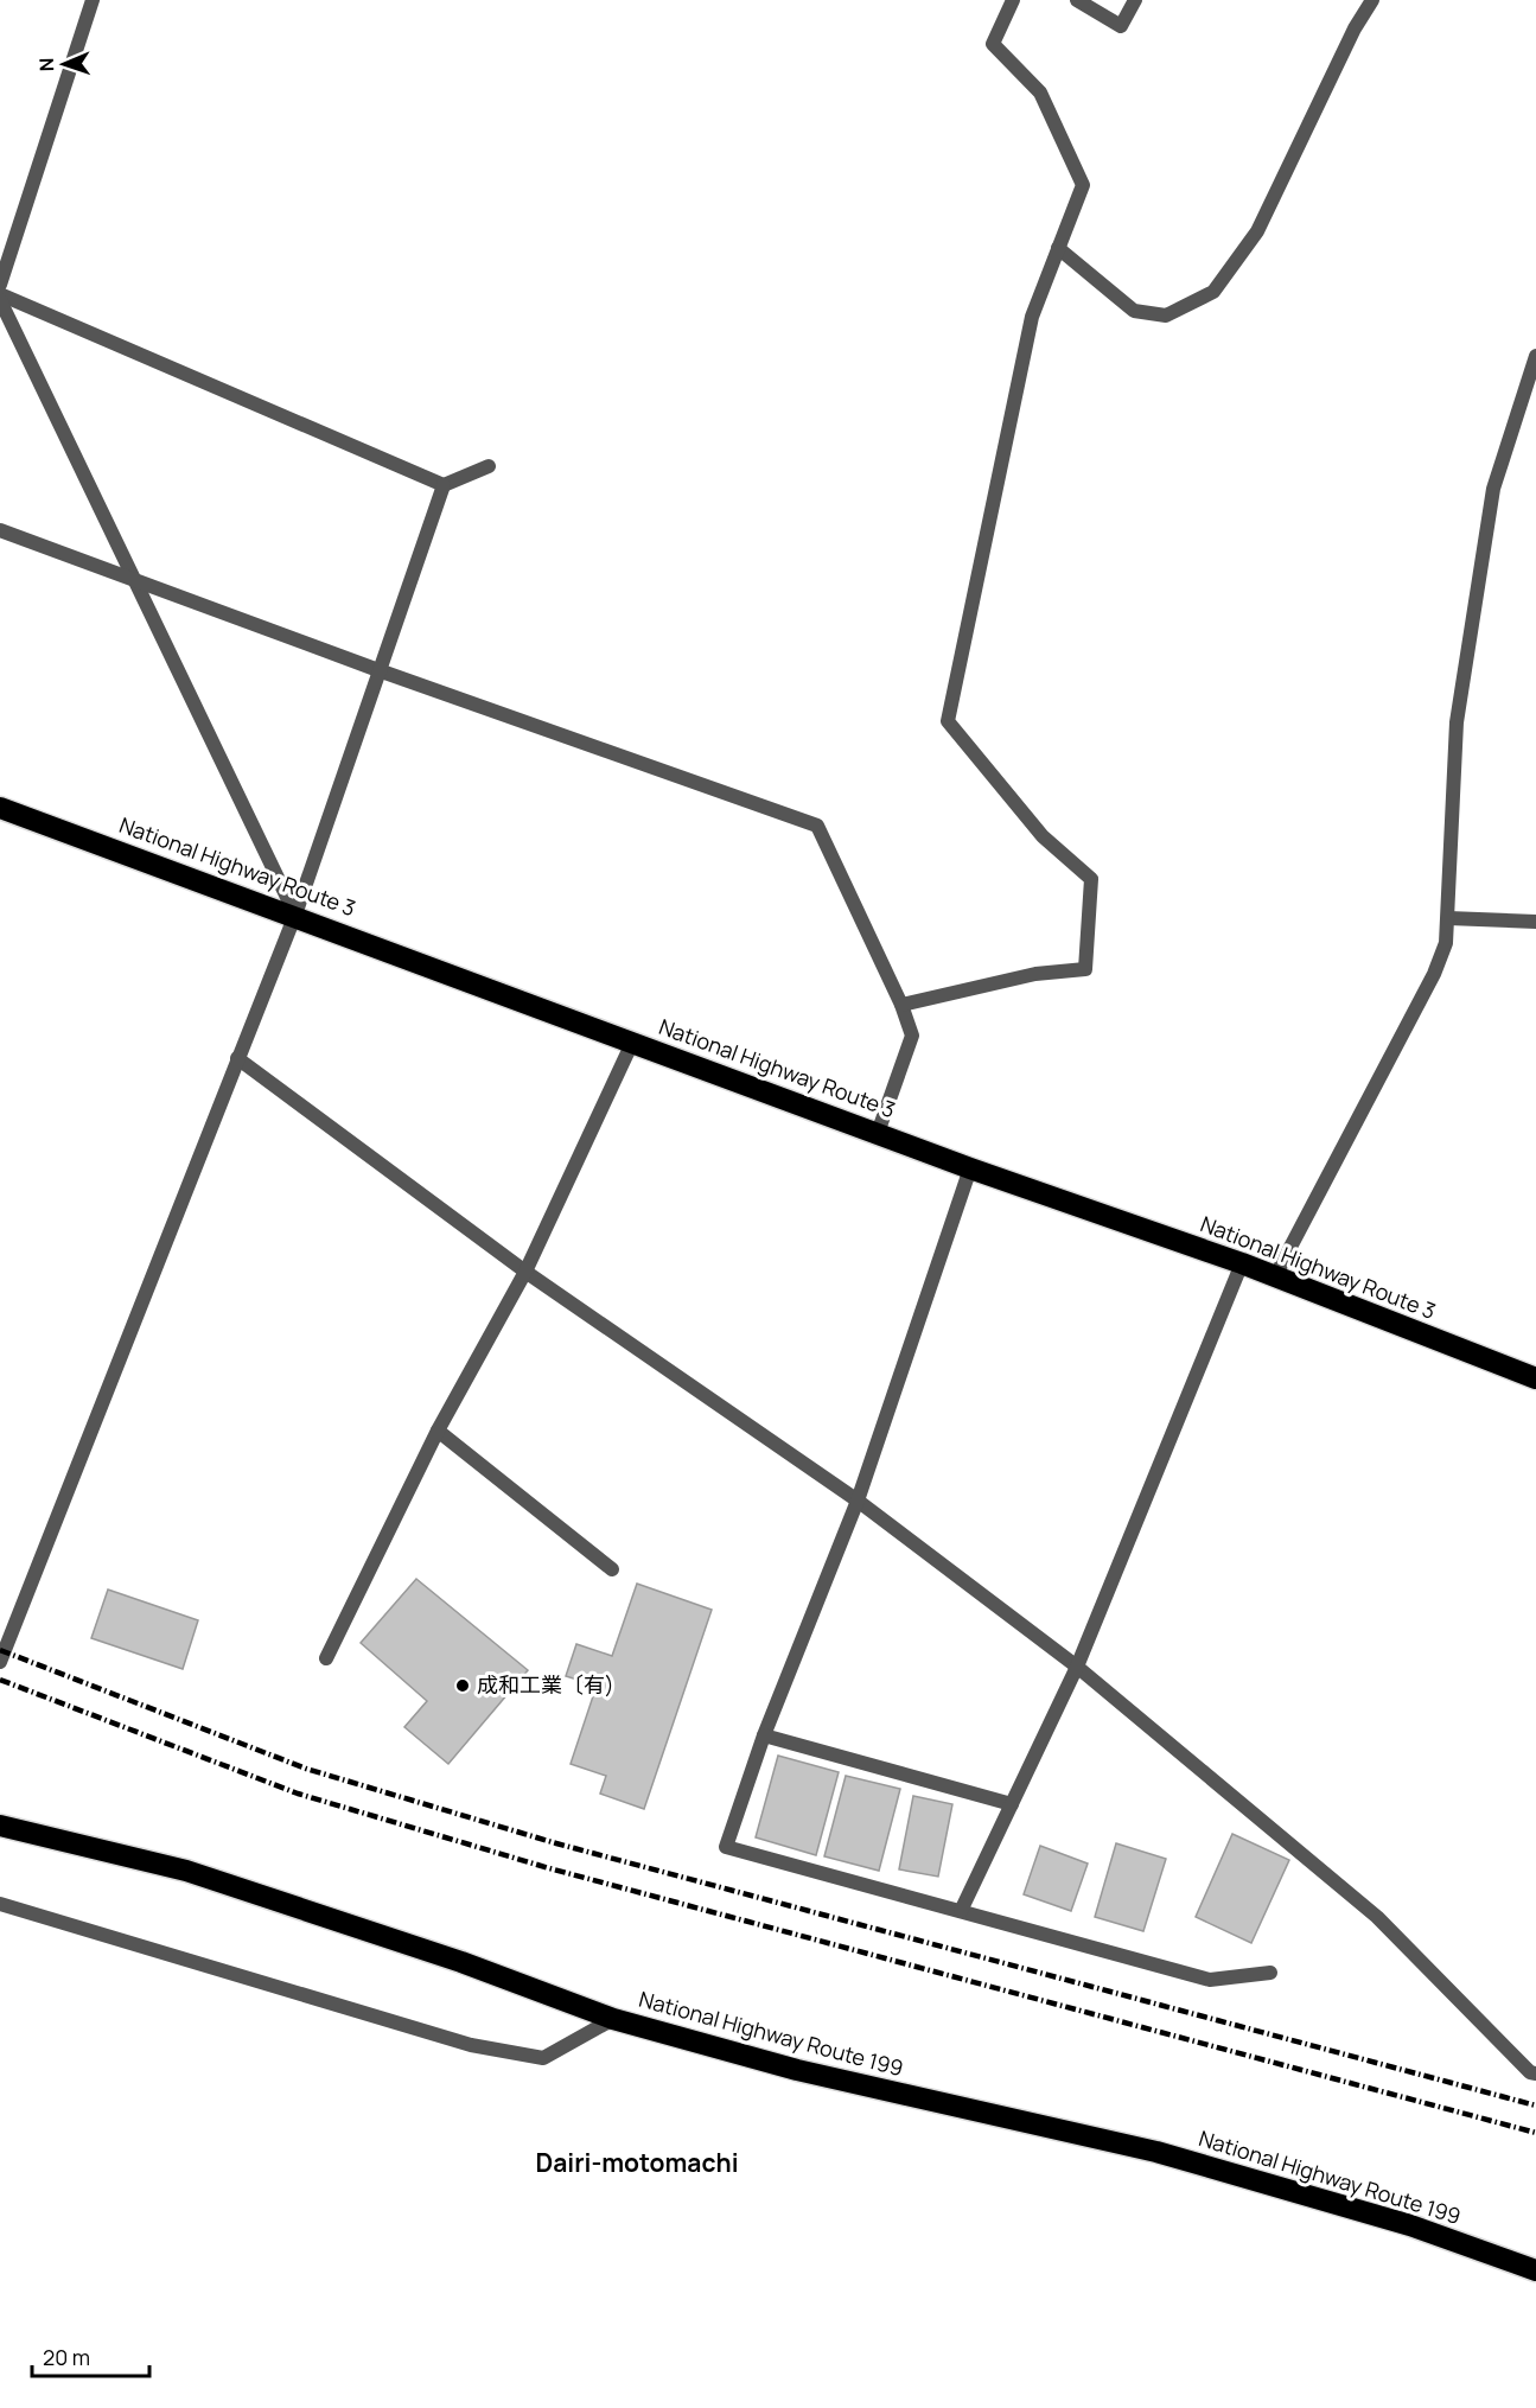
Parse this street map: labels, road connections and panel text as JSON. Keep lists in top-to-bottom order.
{
  "streets": {
    "highway": ["National Highway Route 3", "National Highway Route 199"]
  },
  "districts": ["Dairi-motomachi"],
  "places": ["成和工業〔有)"],
  "scale_bar": "20 m",
  "north": "left"
}
